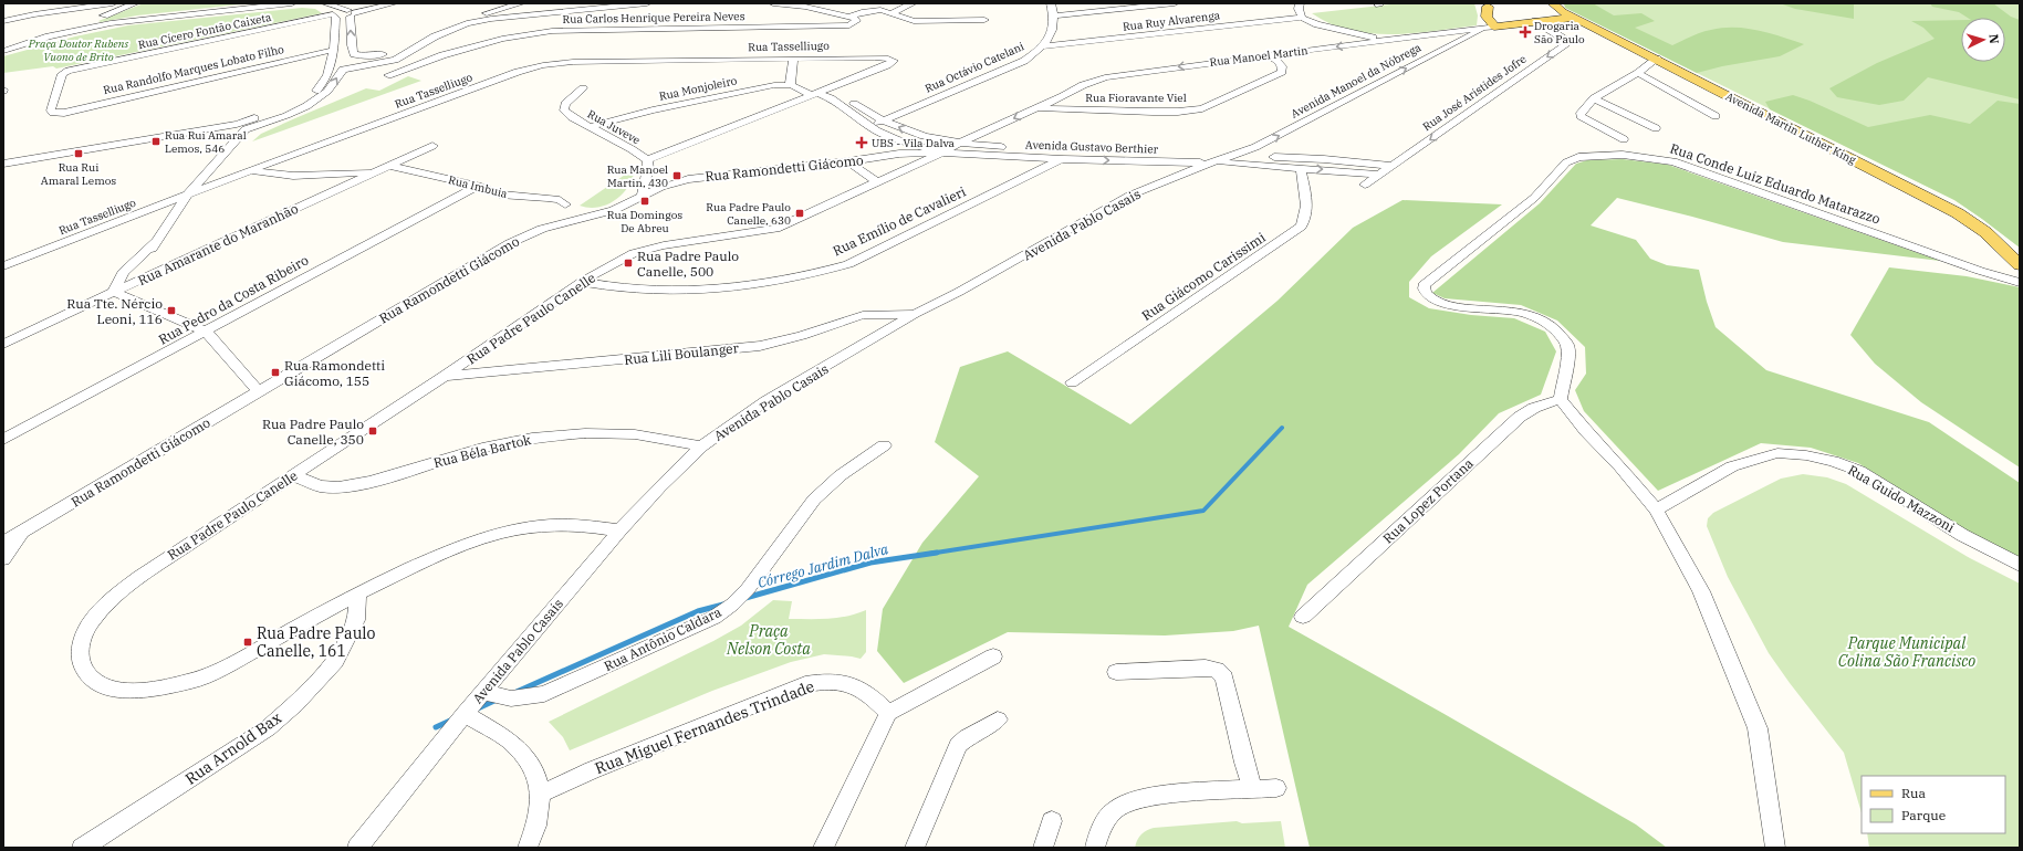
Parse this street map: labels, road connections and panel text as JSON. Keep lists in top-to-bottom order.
{
  "streets": {
    "main road": ["Rua Manoel Martin", "Avenida Martin Luther King"],
    "street": [
      "Rua Carlos Henrique Pereira Neves",
      "Rua Ruy Alvarenga",
      "Rua Cícero Fontão Caixeta",
      "Rua Tasselliugo",
      "Rua Octávio Catelani",
      "Rua Randolfo Marques Lobato Filho",
      "Avenida Manoel da Nóbrega",
      "Rua Monjoleiro",
      "Rua José Aristides Jofre",
      "Rua Fioravante Viel",
      "Rua Juveve",
      "Avenida Gustavo Berthier",
      "Rua Ramondetti Giácomo",
      "Rua Conde Luiz Eduardo Matarazzo",
      "Rua Imbuia",
      "Rua Emílio de Cavalieri",
      "Avenida Pablo Casais",
      "Rua Amarante do Maranhão",
      "Rua Giácomo Carissimi",
      "Rua Pedro da Costa Ribeiro",
      "Rua Padre Paulo Canelle",
      "Rua Lili Boulanger",
      "Rua Béla Bartok",
      "Rua Guido Mazzoni",
      "Rua Lopez Portana",
      "Rua Antônio Caldara",
      "Rua Miguel Fernandes Trindade",
      "Rua Arnold Bax"
    ]
  },
  "crossings": [
    ["Rua Ruy Alvarenga", "Rua Octávio Catelani"],
    ["Rua Cícero Fontão Caixeta", "Rua Randolfo Marques Lobato Filho"],
    ["Rua Tasselliugo", "Avenida Gustavo Berthier"],
    ["Rua Manoel Martin", "Avenida Manoel da Nóbrega"],
    ["Rua Manoel Martin", "Rua José Aristides Jofre"],
    ["Rua Manoel Martin", "Rua Fioravante Viel"],
    ["Rua Manoel Martin", "Avenida Martin Luther King"],
    ["Rua Manoel Martin", "Avenida Gustavo Berthier"],
    ["Rua Manoel Martin", "Rua Ramondetti Giácomo"],
    ["Rua Manoel Martin", "Rua Padre Paulo Canelle"],
    ["Rua Octávio Catelani", "Avenida Gustavo Berthier"],
    ["Avenida Manoel da Nóbrega", "Avenida Gustavo Berthier"],
    ["Avenida Manoel da Nóbrega", "Avenida Pablo Casais"],
    ["Rua Monjoleiro", "Rua Juveve"],
    ["Rua Monjoleiro", "Avenida Gustavo Berthier"],
    ["Rua José Aristides Jofre", "Avenida Gustavo Berthier"],
    ["Rua Juveve", "Rua Ramondetti Giácomo"],
    ["Avenida Gustavo Berthier", "Rua Ramondetti Giácomo"],
    ["Avenida Gustavo Berthier", "Rua Emílio de Cavalieri"],
    ["Avenida Gustavo Berthier", "Avenida Pablo Casais"],
    ["Avenida Gustavo Berthier", "Rua Padre Paulo Canelle"],
    ["Rua Ramondetti Giácomo", "Rua Padre Paulo Canelle"],
    ["Rua Conde Luiz Eduardo Matarazzo", "Rua Lopez Portana"],
    ["Rua Imbuia", "Rua Amarante do Maranhão"],
    ["Rua Imbuia", "Rua Pedro da Costa Ribeiro"],
    ["Rua Emílio de Cavalieri", "Rua Padre Paulo Canelle"],
    ["Avenida Pablo Casais", "Rua Padre Paulo Canelle"],
    ["Avenida Pablo Casais", "Rua Lili Boulanger"],
    ["Avenida Pablo Casais", "Rua Béla Bartok"],
    ["Avenida Pablo Casais", "Rua Antônio Caldara"],
    ["Rua Padre Paulo Canelle", "Rua Lili Boulanger"],
    ["Rua Padre Paulo Canelle", "Rua Béla Bartok"],
    ["Rua Padre Paulo Canelle", "Rua Arnold Bax"]
  ],
  "one_way": ["Rua Manoel Martin", "Avenida Manoel da Nóbrega", "Rua José Aristides Jofre"],
  "water": ["Córrego Jardim Dalva"],
  "parks": ["Praça Doutor Rubens Vuono de Brito", "Praça Nelson Costa", "Parque Municipal Colina São Francisco"],
  "places": {
    "health": ["Drogaria São Paulo", "UBS - Vila Dalva"],
    "transit": [
      "Rua Rui Amaral Lemos, 546",
      "Rua Rui Amaral Lemos",
      "Rua Manoel Martin, 430",
      "Rua Domingos De Abreu",
      "Rua Padre Paulo Canelle, 630",
      "Rua Padre Paulo Canelle, 500",
      "Rua Tte. Nércio Leoni, 116",
      "Rua Ramondetti Giácomo, 155",
      "Rua Padre Paulo Canelle, 350",
      "Rua Padre Paulo Canelle, 161"
    ]
  },
  "legend": ["Rua", "Parque"],
  "north": "right"
}
